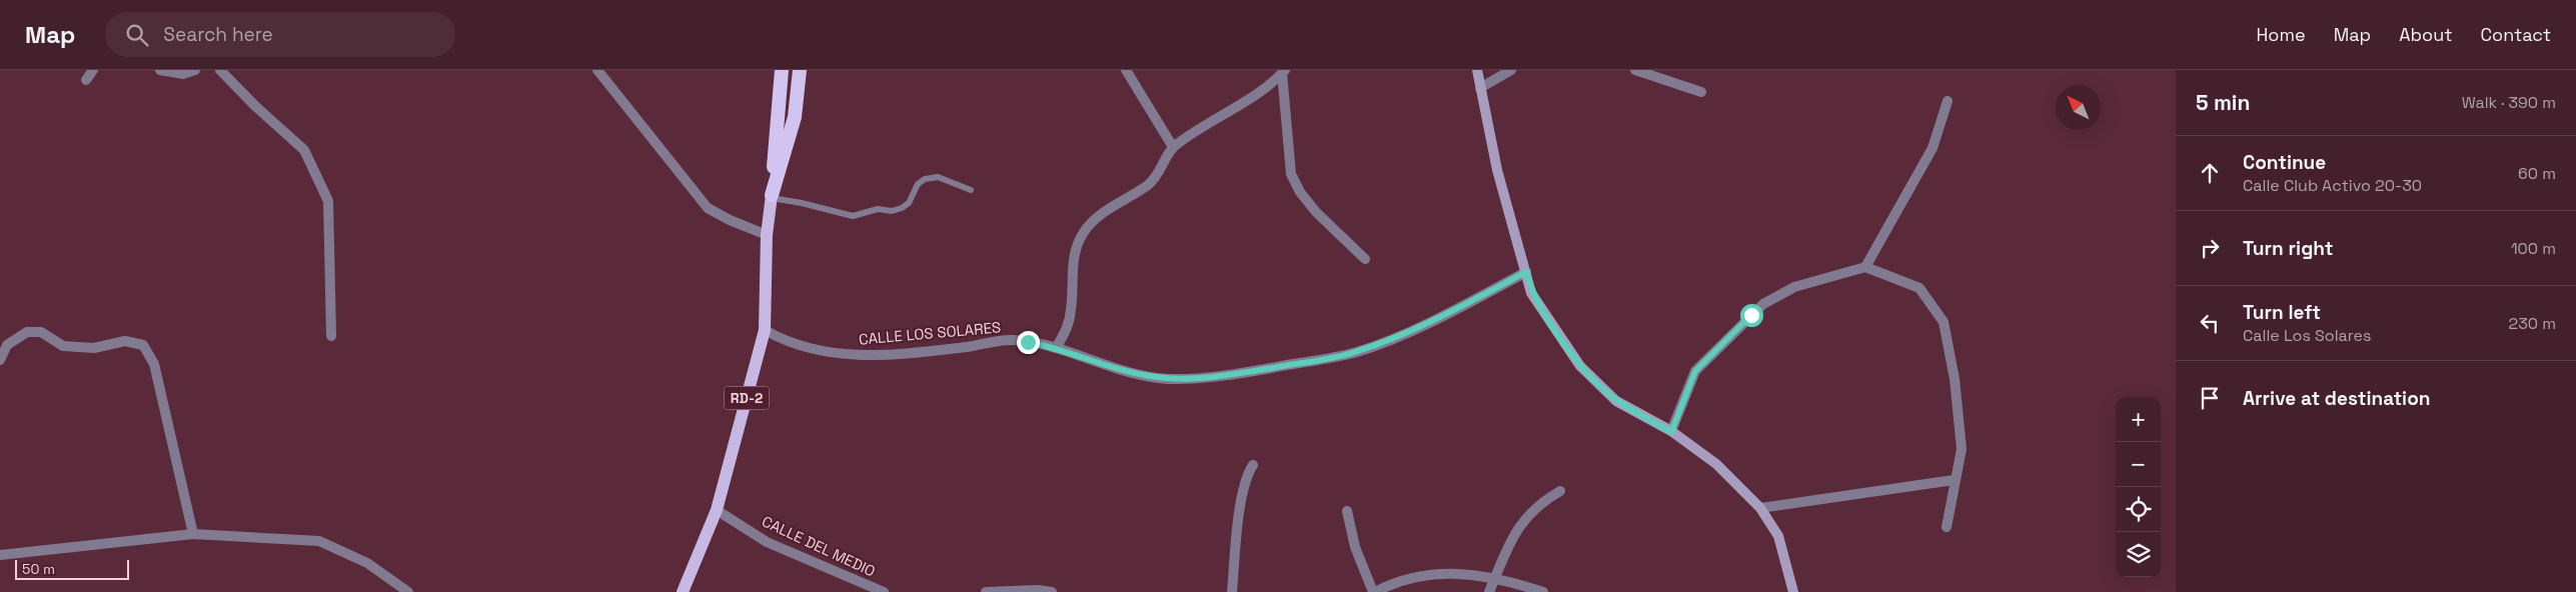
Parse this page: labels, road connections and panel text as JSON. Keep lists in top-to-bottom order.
{
  "streets": {
    "highway": ["RD-2"],
    "street": ["CALLE LOS SOLARES", "CALLE DEL MEDIO"]
  },
  "crossings": [
    ["CALLE LOS SOLARES", "RD-2"],
    ["RD-2", "CALLE DEL MEDIO"]
  ],
  "scale_bar": "50 m",
  "north": "top left",
  "page": {
    "header": "Map",
    "search": "Search here",
    "nav": [
      "Home",
      "Map",
      "About",
      "Contact"
    ],
    "heading": ["5 min", "Walk · 390 m"],
    "list": [
      ["Continue", "Calle Club Activo 20-30", "60 m"],
      ["Turn right", "100 m"],
      ["Turn left", "Calle Los Solares", "230 m"],
      "Arrive at destination"
    ],
    "map_buttons": ["+", "−"],
    "scale": "50 m"
  }
}
